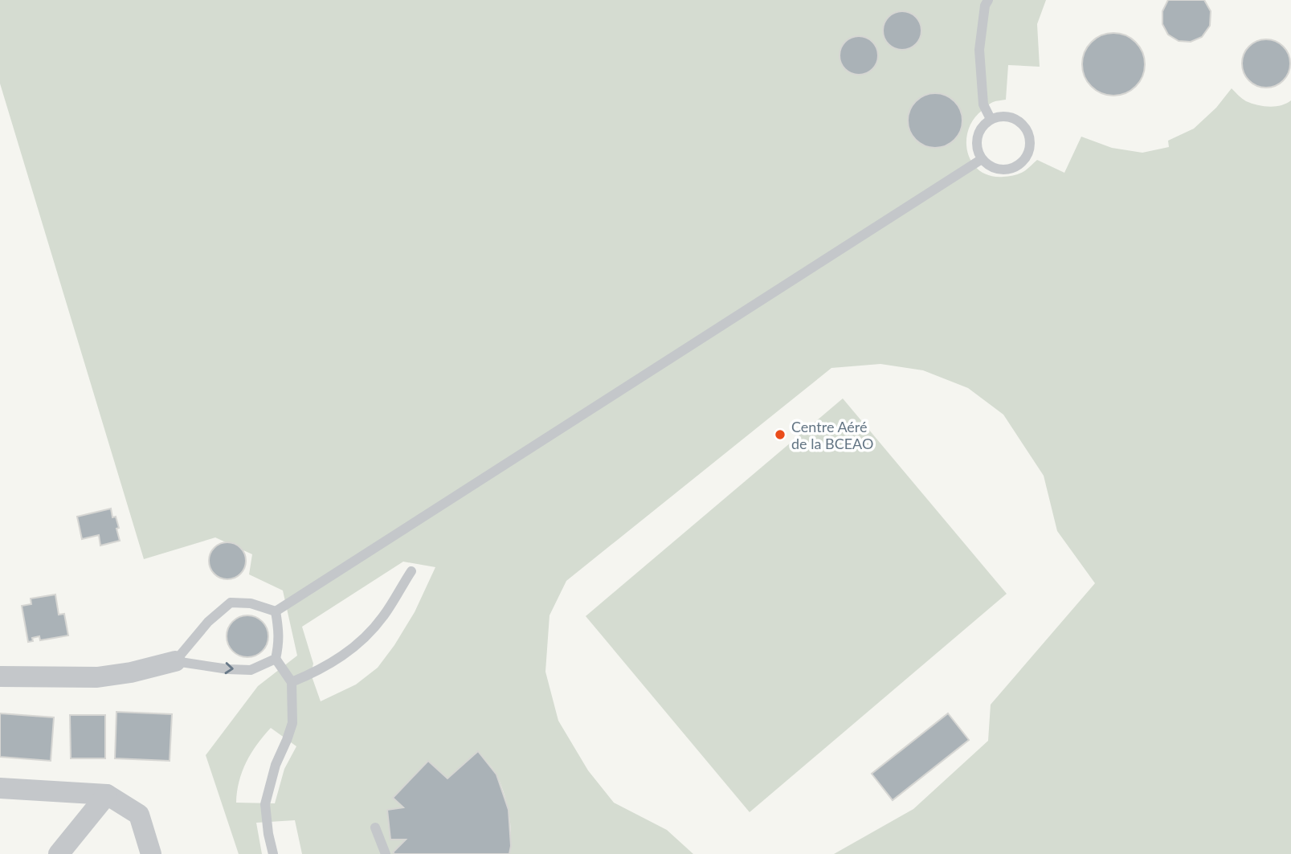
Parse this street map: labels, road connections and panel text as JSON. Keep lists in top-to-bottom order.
{
  "places": ["Centre Aéré de la BCEAO"]
}
